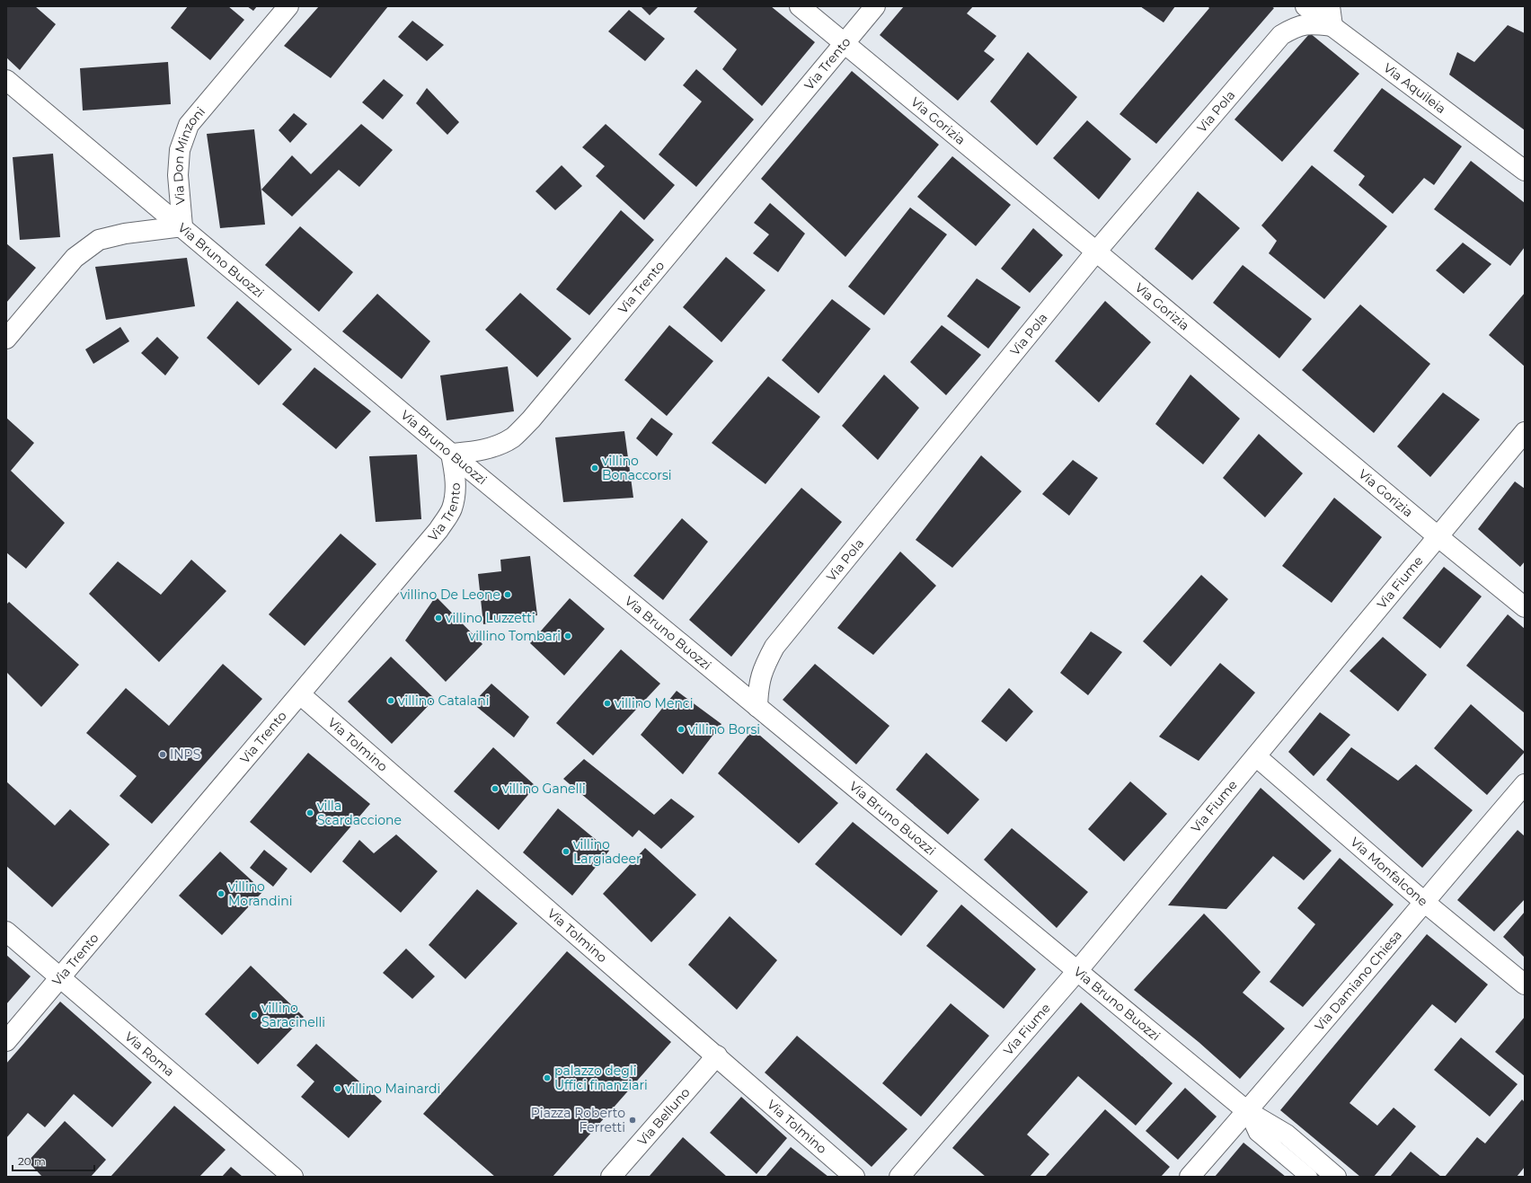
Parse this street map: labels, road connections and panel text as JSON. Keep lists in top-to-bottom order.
{
  "streets": {
    "street": [
      "Via Trento",
      "Via Aquileia",
      "Via Pola",
      "Via Gorizia",
      "Via Don Minzoni",
      "Via Bruno Buozzi",
      "Via Fiume",
      "Via Tolmino",
      "Via Monfalcone",
      "Via Damiano Chiesa",
      "Via Roma",
      "Via Belluno"
    ]
  },
  "crossings": [
    ["Via Trento", "Via Gorizia"],
    ["Via Trento", "Via Bruno Buozzi"],
    ["Via Trento", "Via Tolmino"],
    ["Via Trento", "Via Roma"],
    ["Via Aquileia", "Via Pola"],
    ["Via Pola", "Via Gorizia"],
    ["Via Pola", "Via Bruno Buozzi"],
    ["Via Gorizia", "Via Fiume"],
    ["Via Don Minzoni", "Via Bruno Buozzi"],
    ["Via Bruno Buozzi", "Via Fiume"],
    ["Via Bruno Buozzi", "Via Damiano Chiesa"],
    ["Via Fiume", "Via Monfalcone"],
    ["Via Tolmino", "Via Belluno"],
    ["Via Monfalcone", "Via Damiano Chiesa"]
  ],
  "places": [
    "villino Bonaccorsi",
    "villino De Leone",
    "villino Luzzetti",
    "villino Tombari",
    "villino Catalani",
    "villino Menci",
    "villino Borsi",
    "INPS",
    "villino Ganelli",
    "villa Scardaccione",
    "villino Largiadeer",
    "villino Morandini",
    "villino Saracinelli",
    "palazzo degli Uffici finanziari",
    "villino Mainardi",
    "Piazza Roberto Ferretti"
  ],
  "scale_bar": "20 m"
}
